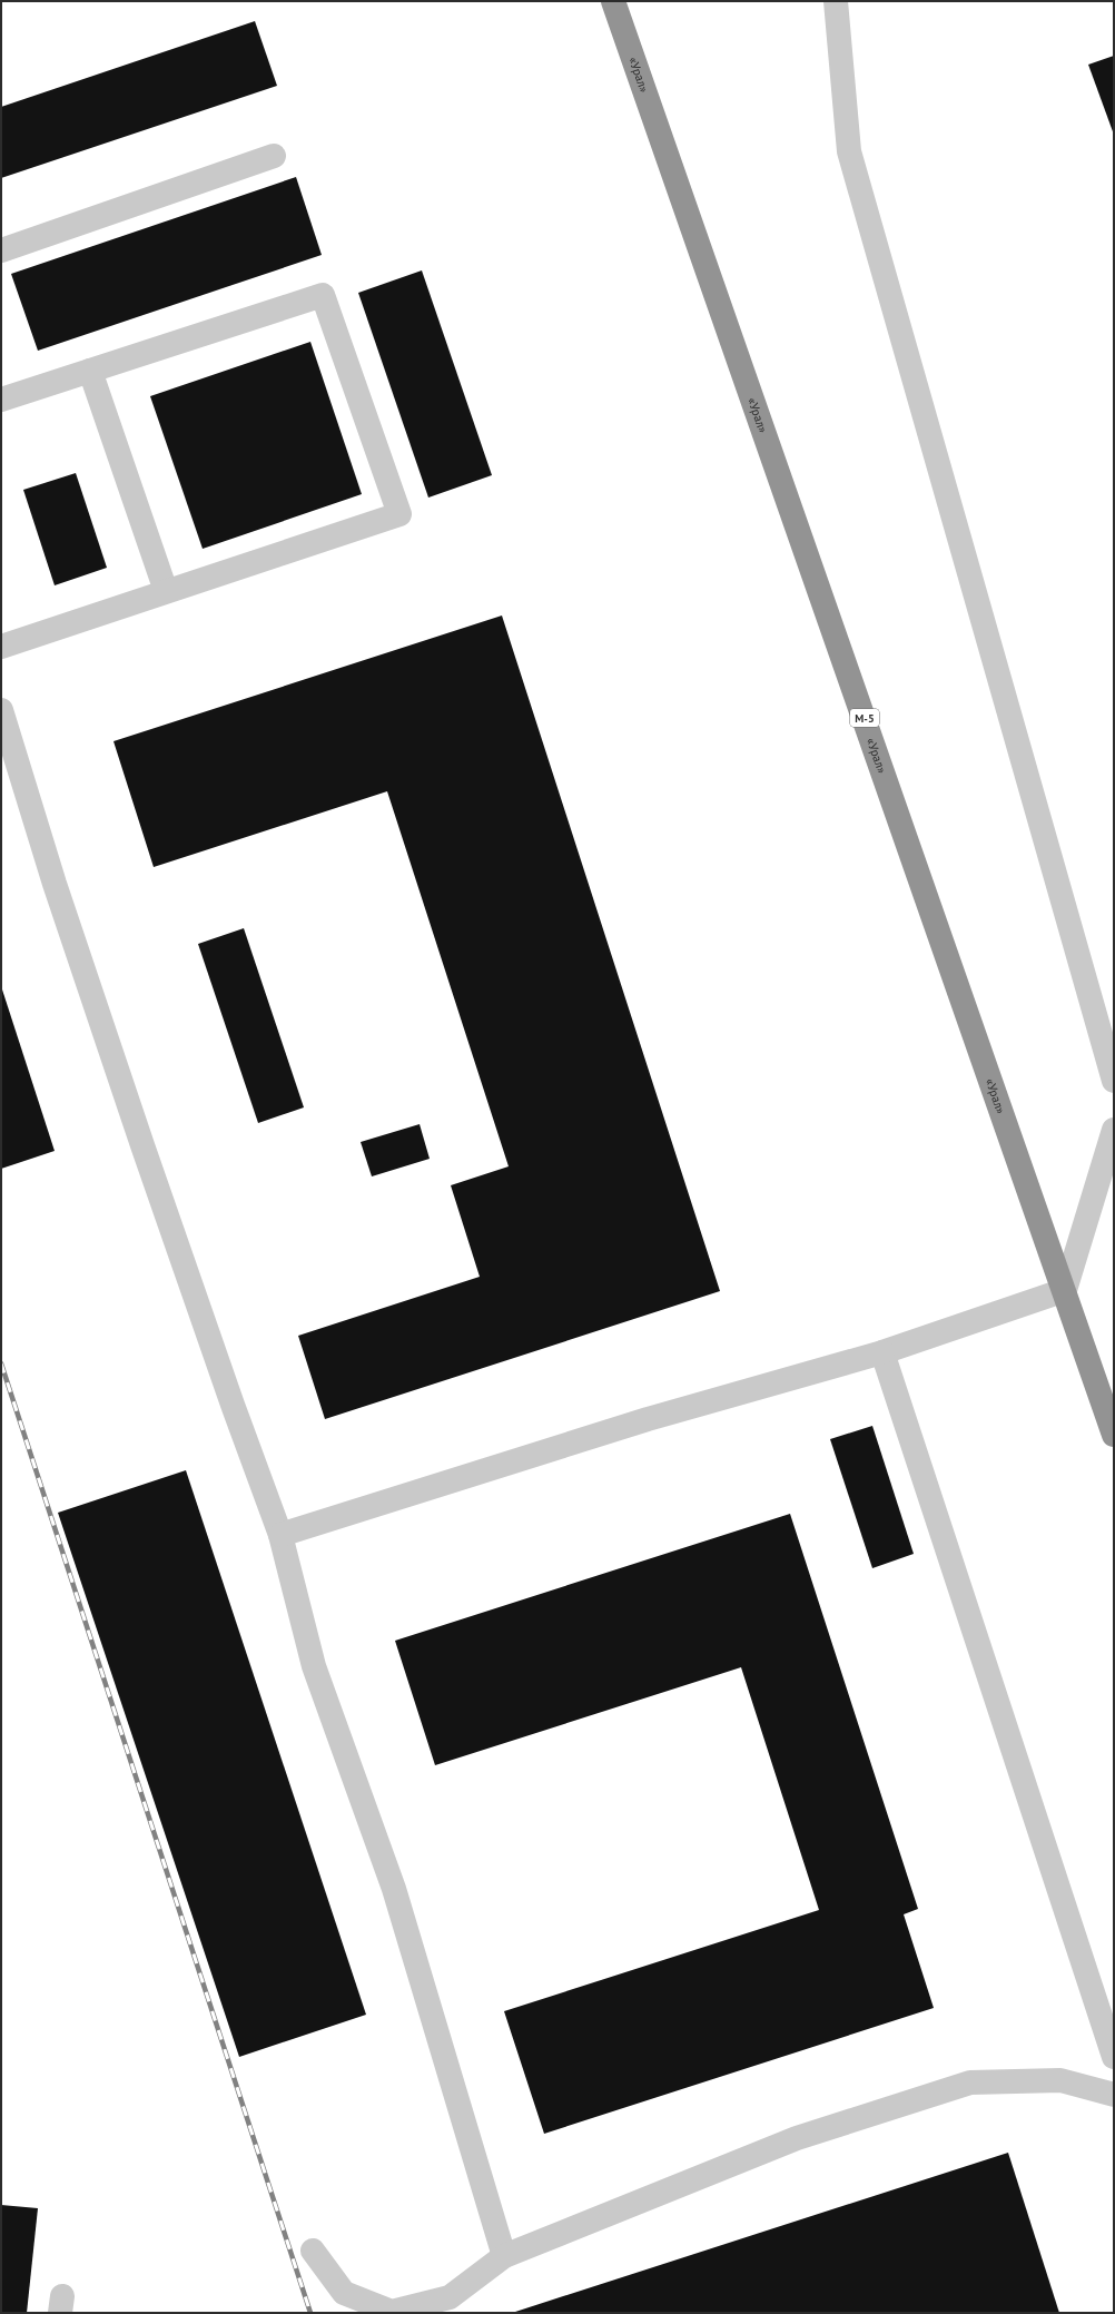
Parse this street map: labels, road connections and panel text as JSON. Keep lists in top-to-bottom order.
{
  "streets": {
    "highway": ["«Урал»", "М-5"]
  }
}
